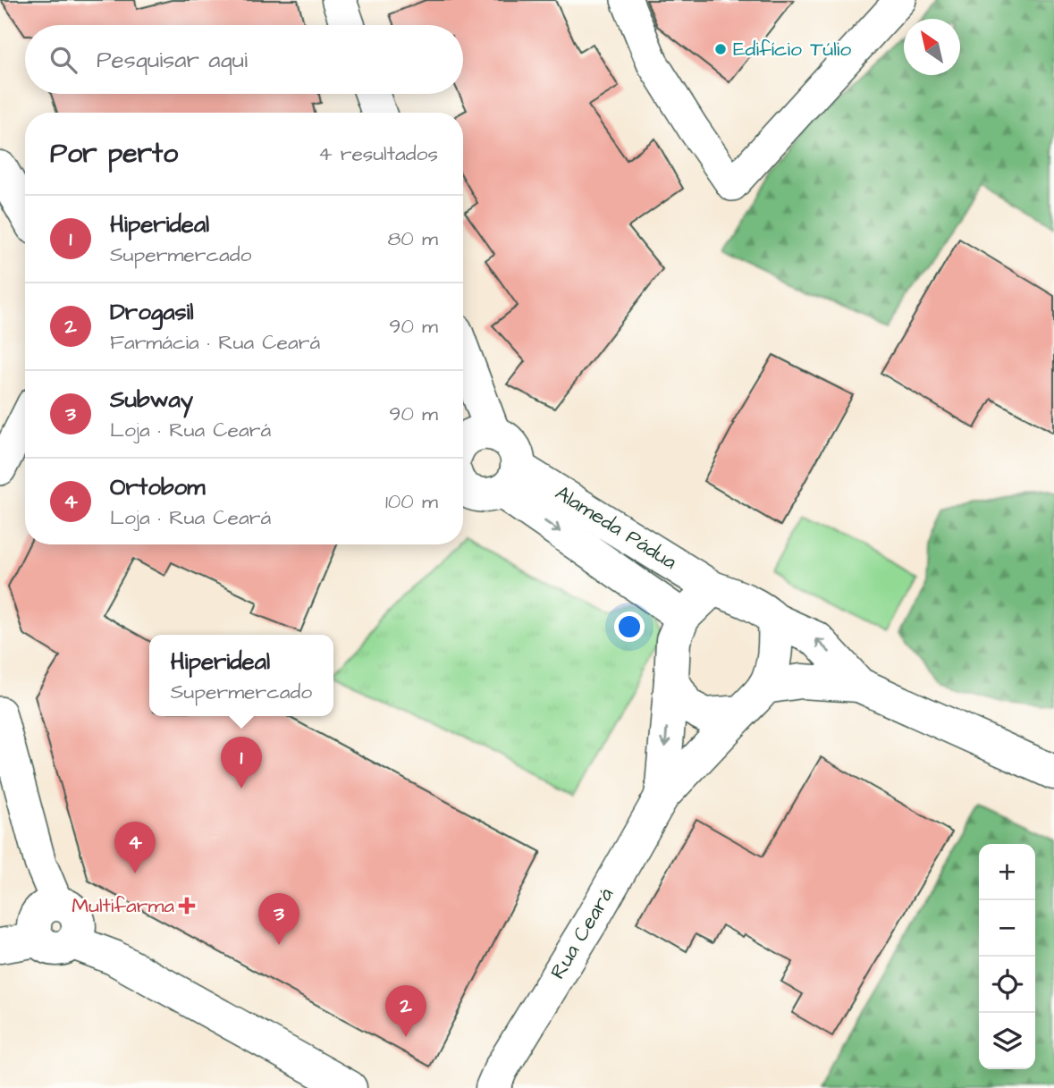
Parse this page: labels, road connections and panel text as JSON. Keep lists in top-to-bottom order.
{
  "streets": {
    "street": ["Alameda Pádua", "Rua Ceará"]
  },
  "crossings": [
    ["Alameda Pádua", "Rua Ceará"]
  ],
  "places": {
    "other": ["Edifício Túlio"],
    "health": ["Multifarma"]
  },
  "north": "top left",
  "page": {
    "search": "Pesquisar aqui",
    "heading": ["Por perto", "4 resultados"],
    "list": [
      {
        "mark": "1",
        "name": "Hiperideal",
        "note": "Supermercado",
        "value": "80 m"
      },
      {
        "mark": "2",
        "name": "Drogasil",
        "note": "Farmácia · Rua Ceará",
        "value": "90 m"
      },
      {
        "mark": "3",
        "name": "Subway",
        "note": "Loja · Rua Ceará",
        "value": "90 m"
      },
      {
        "mark": "4",
        "name": "Ortobom",
        "note": "Loja · Rua Ceará",
        "value": "100 m"
      }
    ],
    "popup": ["Hiperideal", "Supermercado"],
    "pins": [
      "1",
      "4",
      "3",
      "2"
    ],
    "map_buttons": ["+", "−"]
  }
}
